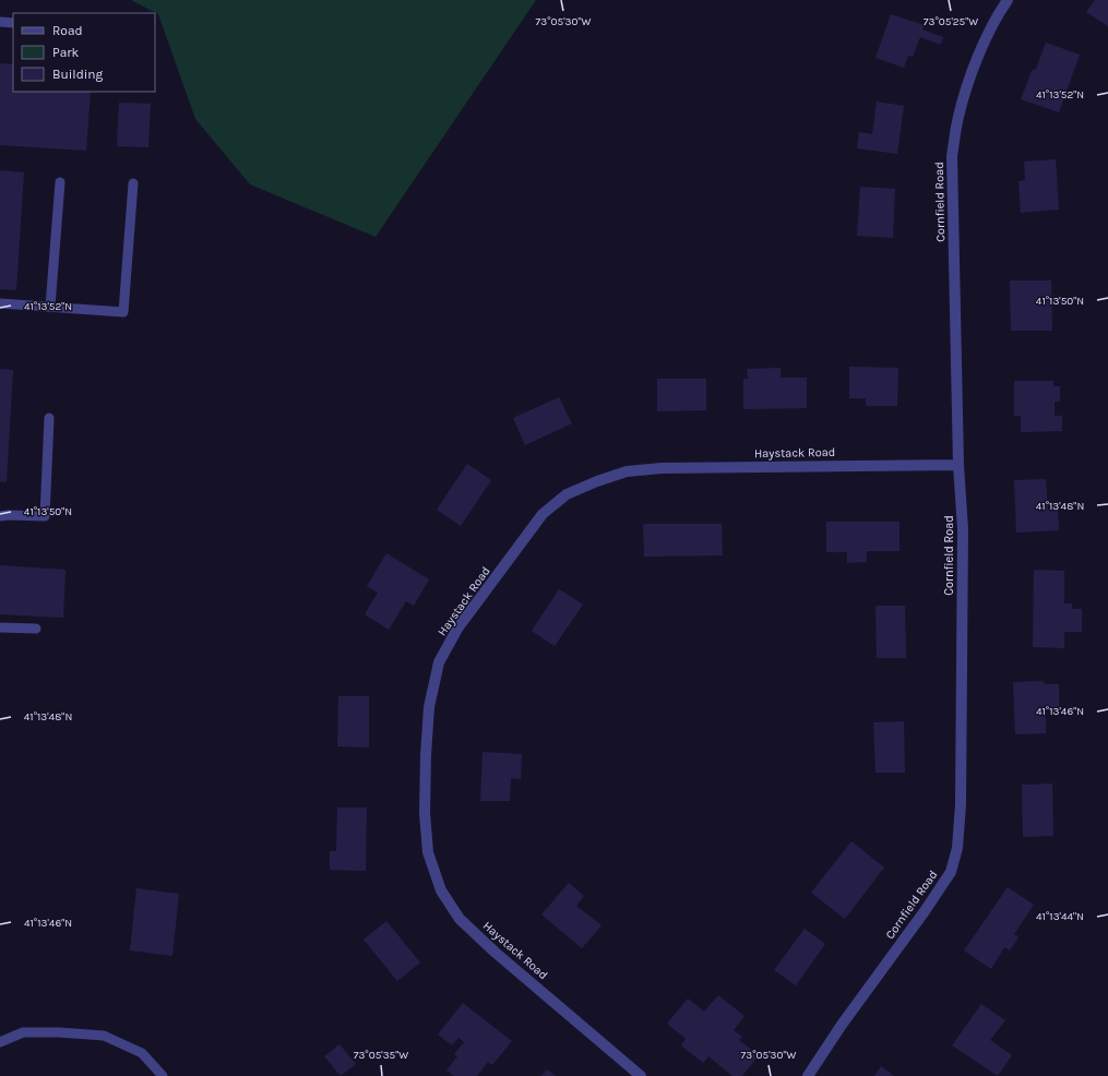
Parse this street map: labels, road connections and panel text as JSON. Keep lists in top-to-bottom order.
{
  "streets": {
    "street": ["Cornfield Road", "Haystack Road"]
  },
  "crossings": [
    ["Cornfield Road", "Haystack Road"]
  ],
  "legend": ["Road", "Park", "Building"],
  "coordinates": [
    "73°05'30\"W",
    "73°05'25\"W",
    "41°13'52\"N",
    "41°13'50\"N",
    "41°13'48\"N",
    "41°13'46\"N",
    "41°13'44\"N",
    "73°05'35\"W"
  ]
}
